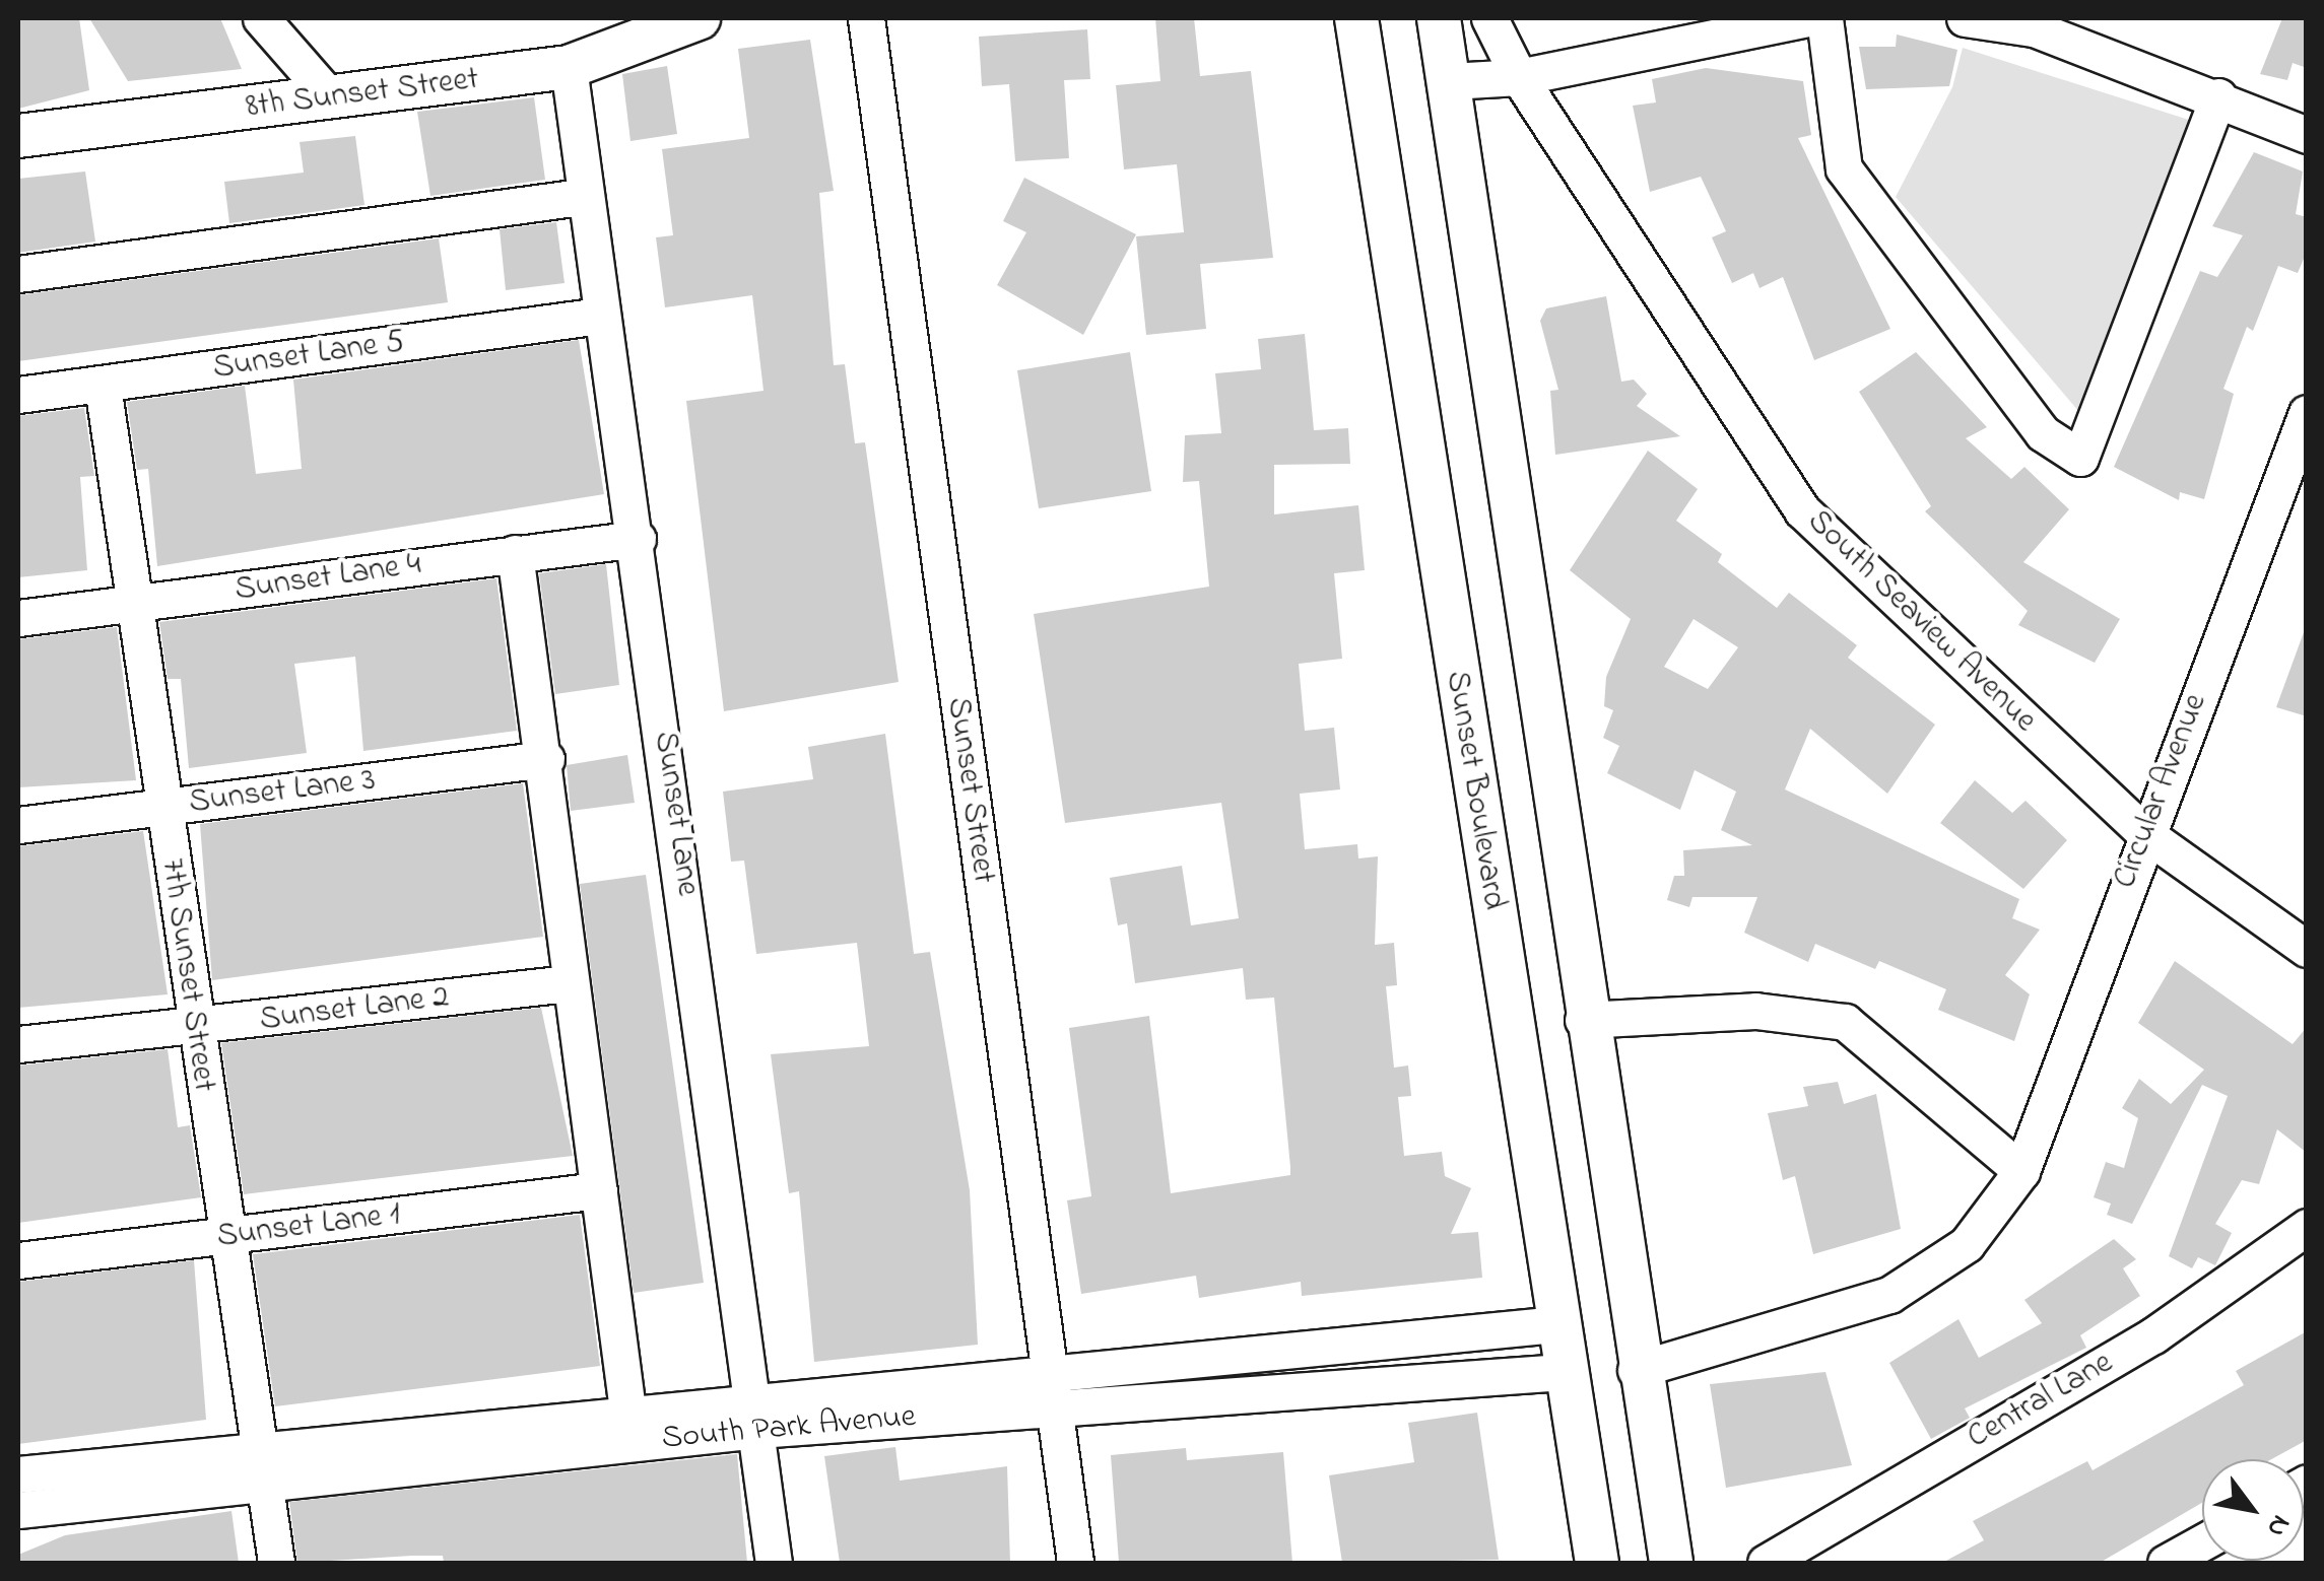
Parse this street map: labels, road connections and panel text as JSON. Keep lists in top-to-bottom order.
{
  "streets": {
    "main road": ["8th Sunset Street", "Sunset Boulevard"],
    "street": [
      "Sunset Lane 5",
      "Sunset Lane 4",
      "South Seaview Avenue",
      "Sunset Street",
      "Circular Avenue",
      "Sunset Lane 3",
      "Sunset Lane",
      "7th Sunset Street",
      "Sunset Lane 2",
      "Sunset Lane 1",
      "Central Lane",
      "South Park Avenue"
    ]
  },
  "crossings": [
    ["8th Sunset Street", "Sunset Lane"],
    ["Sunset Lane 5", "Sunset Lane"],
    ["Sunset Lane 5", "7th Sunset Street"],
    ["Sunset Lane 4", "Sunset Lane"],
    ["Sunset Lane 4", "7th Sunset Street"],
    ["South Seaview Avenue", "Circular Avenue"],
    ["Sunset Street", "South Park Avenue"],
    ["Sunset Boulevard", "South Park Avenue"],
    ["Sunset Lane 3", "7th Sunset Street"],
    ["Sunset Lane", "South Park Avenue"],
    ["7th Sunset Street", "Sunset Lane 2"],
    ["7th Sunset Street", "Sunset Lane 1"],
    ["7th Sunset Street", "South Park Avenue"]
  ],
  "north": "bottom right"
}
